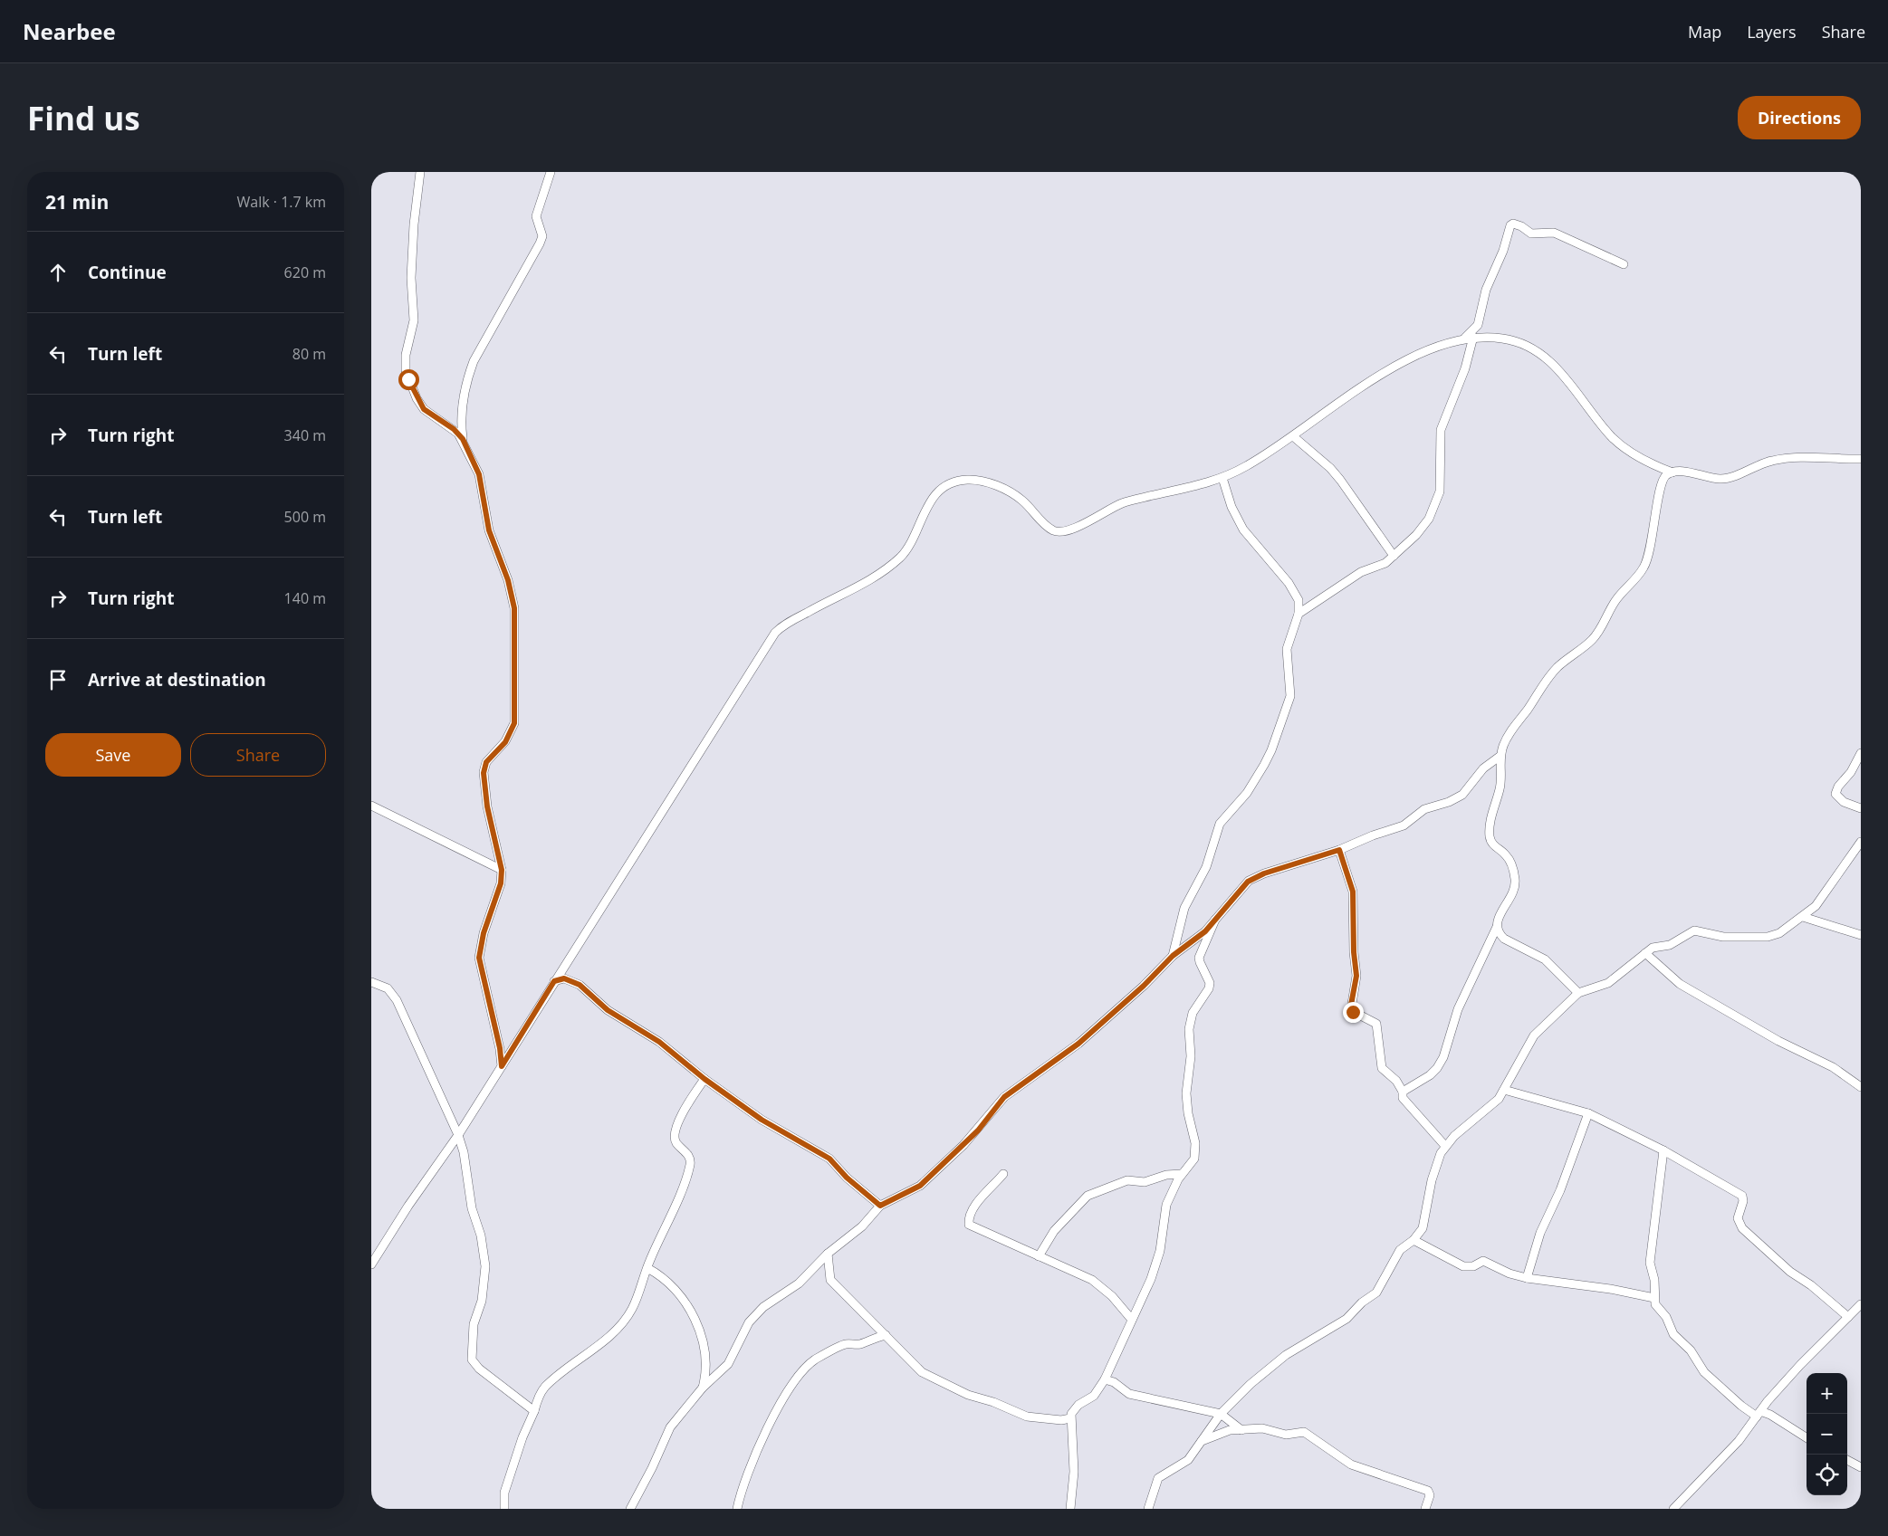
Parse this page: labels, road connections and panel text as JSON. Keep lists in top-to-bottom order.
{
  "page": {
    "header": "Nearbee",
    "nav": ["Map", "Layers", "Share"],
    "buttons": [
      "Directions",
      ["Save", "Share"]
    ],
    "title": "Find us",
    "heading": ["21 min", "Walk · 1.7 km"],
    "list": [
      ["Continue", "620 m"],
      ["Turn left", "80 m"],
      ["Turn right", "340 m"],
      ["Turn left", "500 m"],
      ["Turn right", "140 m"],
      "Arrive at destination"
    ],
    "map_buttons": ["+", "−"]
  }
}
